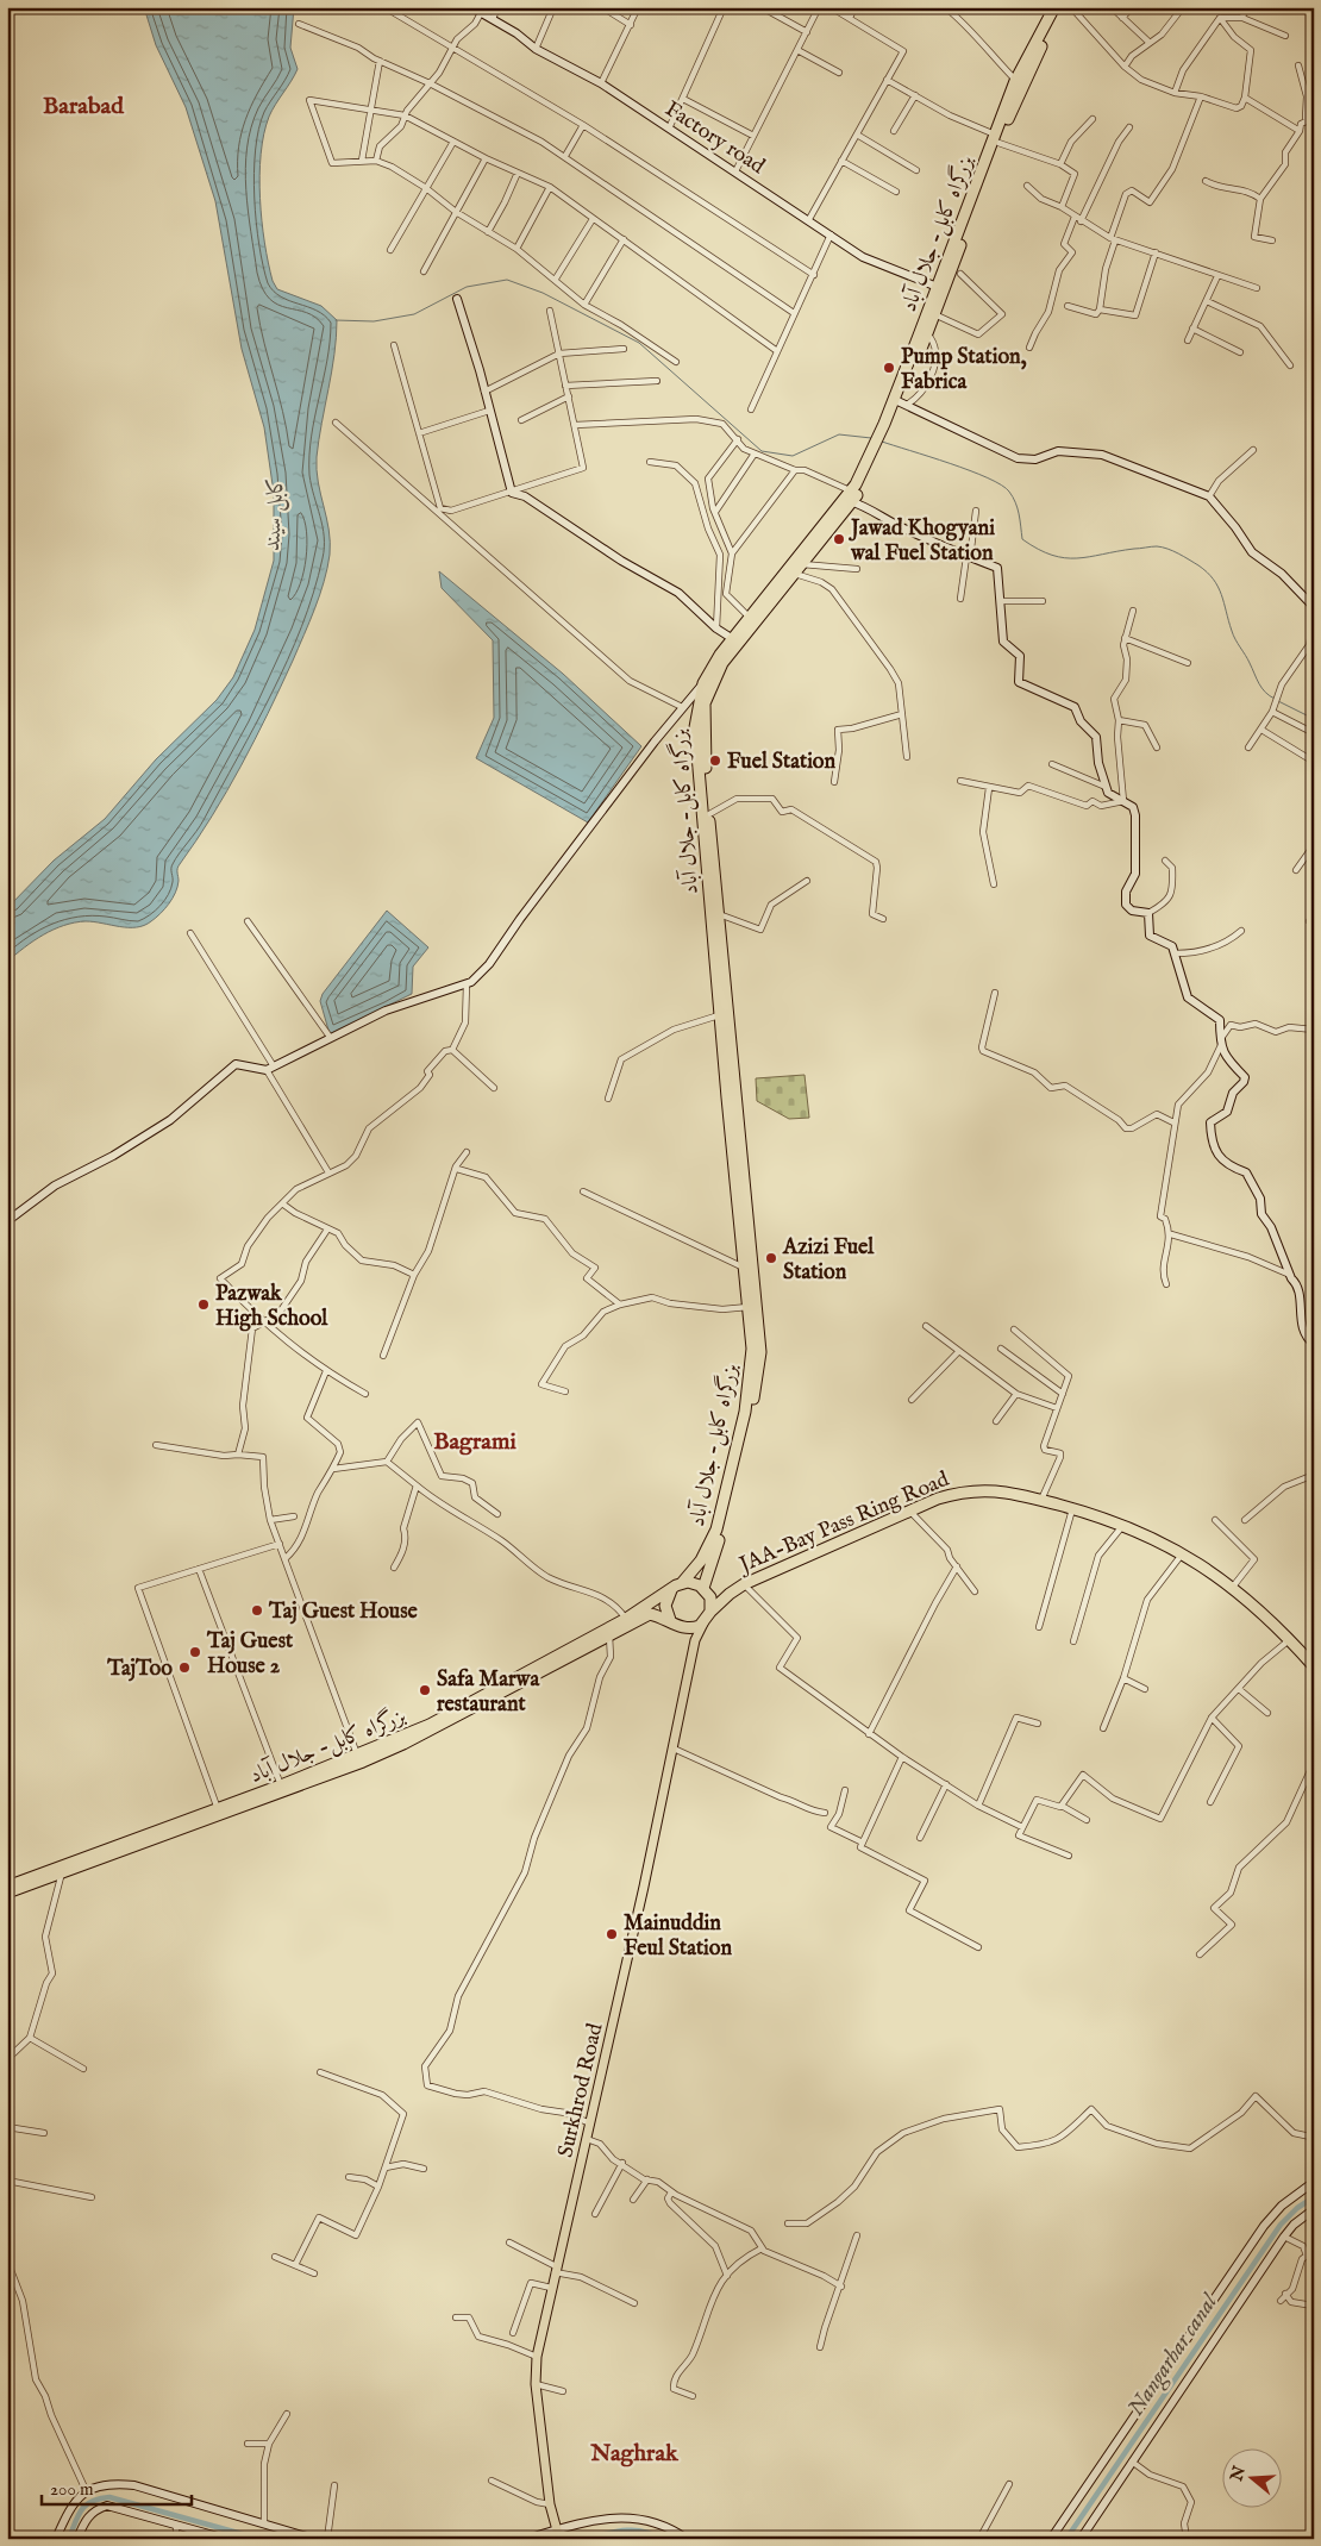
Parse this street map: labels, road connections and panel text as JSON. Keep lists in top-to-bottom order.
{
  "streets": {
    "highway": ["بزرگراه کابل- جلال آباد", "JAA-Bay Pass Ring Road"],
    "main road": ["Surkhrod Road"],
    "street": ["Factory road"]
  },
  "crossings": [
    ["Factory road", "بزرگراه کابل- جلال آباد"],
    ["بزرگراه کابل- جلال آباد", "JAA-Bay Pass Ring Road"],
    ["بزرگراه کابل- جلال آباد", "Surkhrod Road"],
    ["JAA-Bay Pass Ring Road", "Surkhrod Road"]
  ],
  "districts": ["Barabad", "Bagrami", "Naghrak"],
  "water": ["کابل سيند", "Nangarhar canal"],
  "places": [
    "Pump Station, Fabrica",
    "Jawad Khogyani wal Fuel Station",
    "Fuel Station",
    "Azizi Fuel Station",
    "Pazwak High School",
    "Taj Guest House",
    "Taj Guest House 2",
    "TajToo",
    "Safa Marwa restaurant",
    "Mainuddin Feul Station"
  ],
  "scale_bar": "200 m",
  "north": "left"
}
